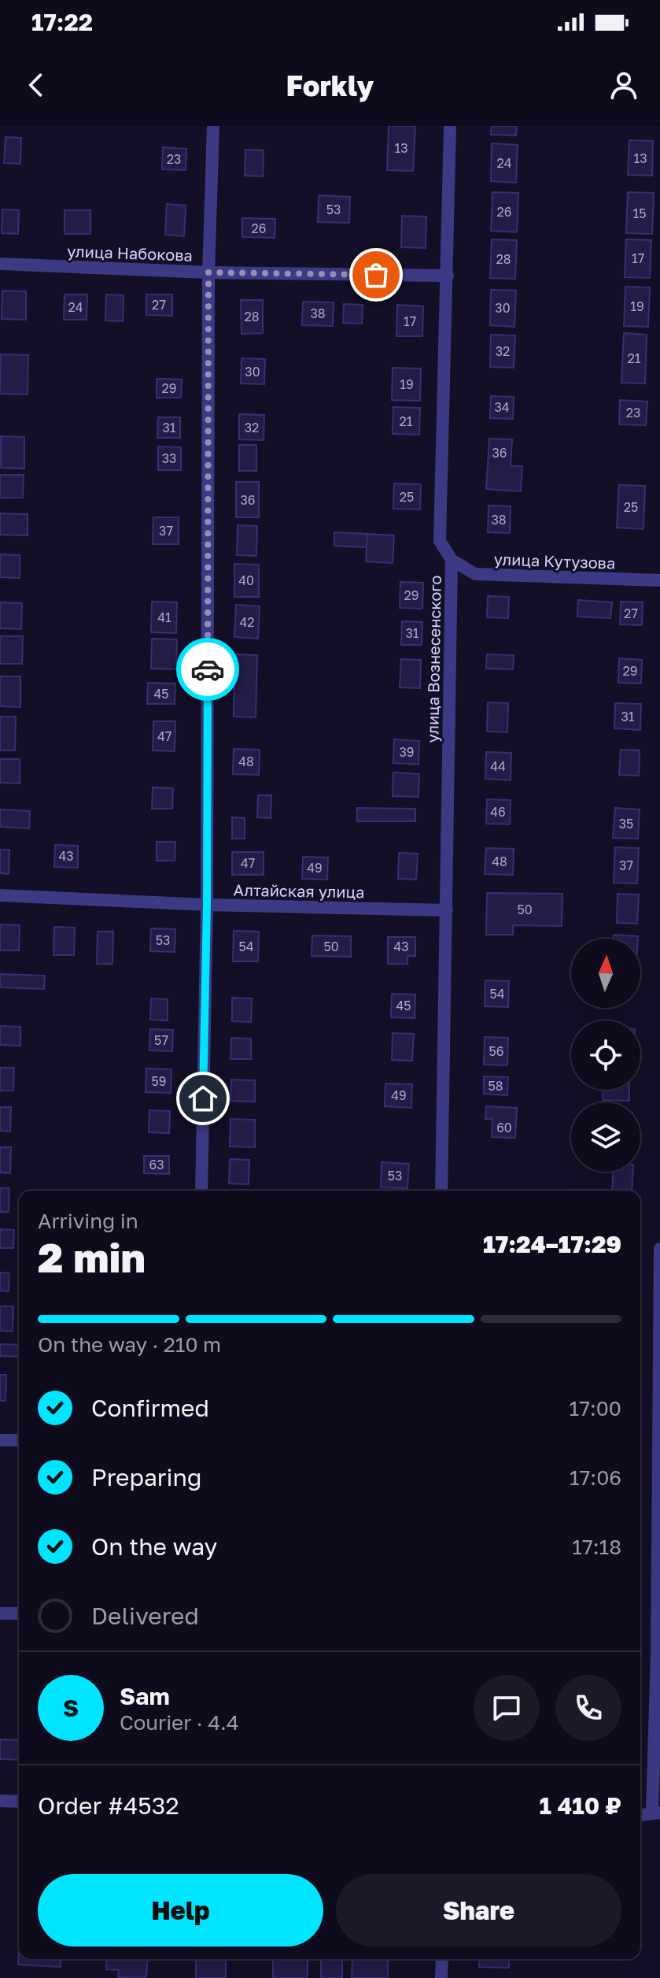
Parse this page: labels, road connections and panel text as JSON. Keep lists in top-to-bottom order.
{
  "streets": {
    "street": [
      "улица Набокова",
      "улица Кутузова",
      "улица Вознесенского",
      "Алтайская улица"
    ]
  },
  "crossings": [
    ["улица Набокова", "улица Вознесенского"],
    ["улица Кутузова", "улица Вознесенского"],
    ["улица Вознесенского", "Алтайская улица"]
  ],
  "house_numbers": [
    "13",
    "13",
    "23",
    "24",
    "53",
    "26",
    "15",
    "26",
    "17",
    "28",
    "27",
    "19",
    "24",
    "30",
    "38",
    "28",
    "17",
    "32",
    "21",
    "30",
    "19",
    "29",
    "34",
    "23",
    "21",
    "31",
    "32",
    "36",
    "33",
    "25",
    "36",
    "25",
    "38",
    "37",
    "40",
    "29",
    "27",
    "41",
    "42",
    "31",
    "29",
    "45",
    "31",
    "47",
    "39",
    "48",
    "44",
    "46",
    "35",
    "43",
    "48",
    "47",
    "37",
    "49",
    "50",
    "53",
    "54",
    "50",
    "43",
    "54",
    "45",
    "57",
    "56",
    "59",
    "58",
    "49",
    "60",
    "63",
    "53"
  ],
  "north": "top",
  "page": {
    "status": "17:22",
    "header": "Forkly",
    "heading": ["2 min", "Arriving in", "17:24–17:29"],
    "panel": [
      "Sam",
      "Courier · 4.4",
      "Order #4532",
      "1 410 ₽"
    ],
    "bar": "On the way · 210 m",
    "list": [
      ["Confirmed", "17:00"],
      ["Preparing", "17:06"],
      ["On the way", "17:18"],
      "Delivered"
    ],
    "round": "S",
    "buttons": ["Help", "Share"]
  }
}
